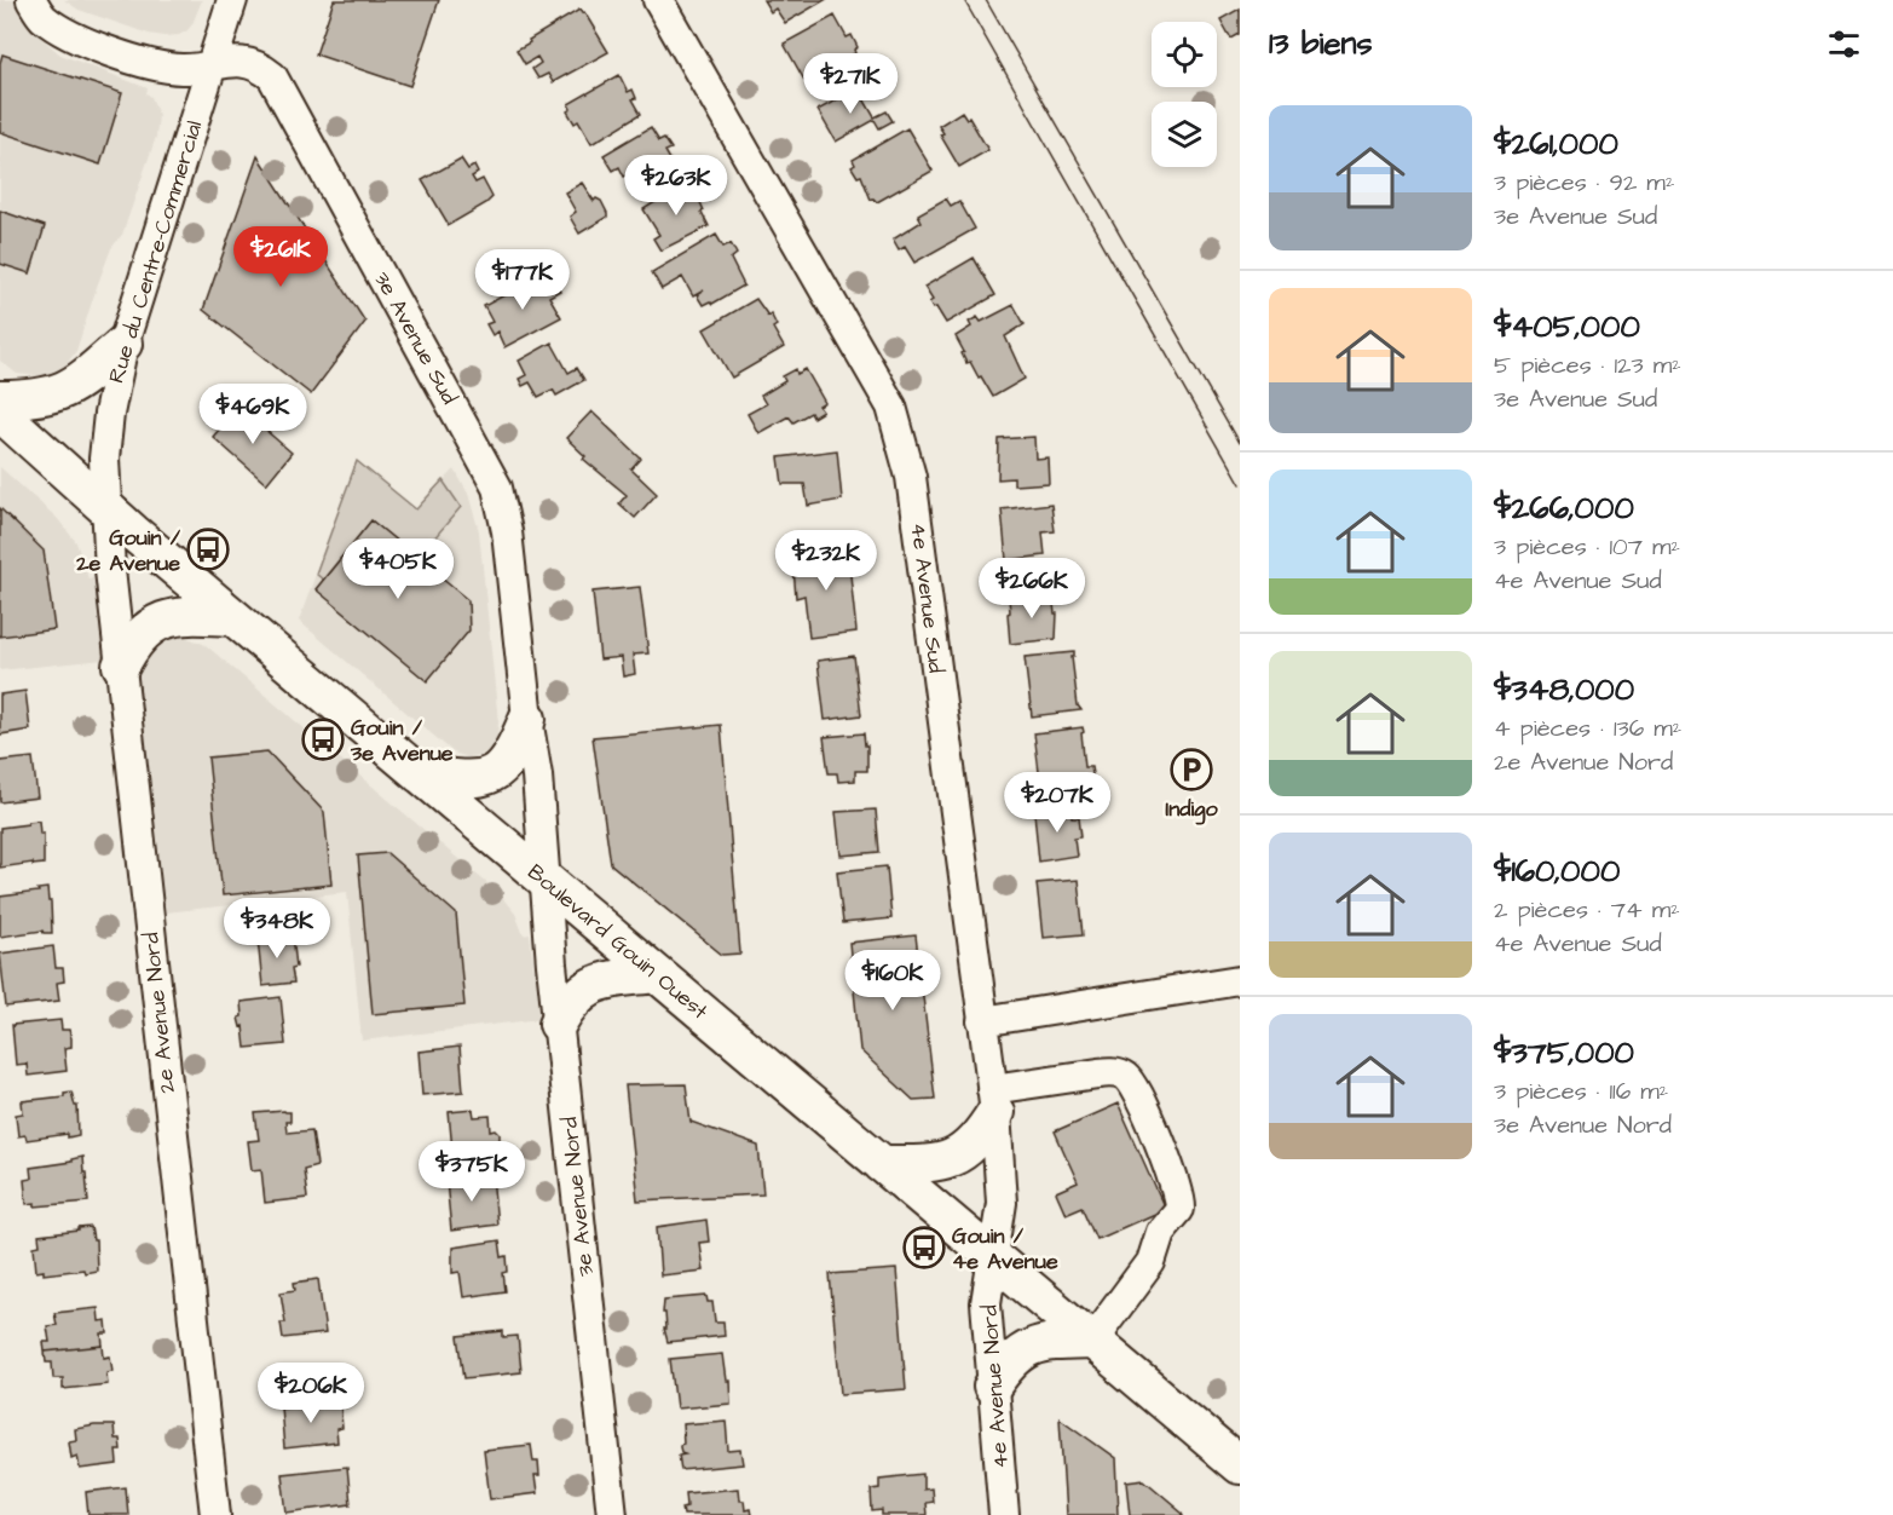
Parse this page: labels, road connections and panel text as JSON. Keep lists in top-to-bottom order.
{
  "streets": {
    "main road": ["Boulevard Gouin Ouest"],
    "street": [
      "Rue du Centre-Commercial",
      "3e Avenue Sud",
      "4e Avenue Sud",
      "2e Avenue Nord",
      "3e Avenue Nord",
      "4e Avenue Nord"
    ]
  },
  "crossings": [
    ["Rue du Centre-Commercial", "3e Avenue Sud"],
    ["Rue du Centre-Commercial", "Boulevard Gouin Ouest"],
    ["Rue du Centre-Commercial", "2e Avenue Nord"],
    ["3e Avenue Sud", "Boulevard Gouin Ouest"],
    ["3e Avenue Sud", "3e Avenue Nord"],
    ["4e Avenue Sud", "Boulevard Gouin Ouest"],
    ["4e Avenue Sud", "4e Avenue Nord"],
    ["Boulevard Gouin Ouest", "2e Avenue Nord"],
    ["Boulevard Gouin Ouest", "3e Avenue Nord"],
    ["Boulevard Gouin Ouest", "4e Avenue Nord"]
  ],
  "places": {
    "bus stop": ["Gouin / 2e Avenue", "Gouin / 3e Avenue", "Gouin / 4e Avenue"],
    "parking": ["Indigo"]
  },
  "page": {
    "heading": "13 biens",
    "price": [
      "$271K",
      "$263K",
      "$261K",
      "$177K",
      "$469K",
      "$232K",
      "$405K",
      "$266K",
      "$207K",
      "$348K",
      "$160K",
      "$375K",
      "$206K"
    ],
    "list": [
      {
        "name": "$261,000",
        "note": "3 pièces · 92 m² · 3e Avenue Sud"
      },
      {
        "name": "$405,000",
        "note": "5 pièces · 123 m² · 3e Avenue Sud"
      },
      {
        "name": "$266,000",
        "note": "3 pièces · 107 m² · 4e Avenue Sud"
      },
      {
        "name": "$348,000",
        "note": "4 pièces · 136 m² · 2e Avenue Nord"
      },
      {
        "name": "$160,000",
        "note": "2 pièces · 74 m² · 4e Avenue Sud"
      },
      {
        "name": "$375,000",
        "note": "3 pièces · 116 m² · 3e Avenue Nord"
      }
    ]
  }
}
